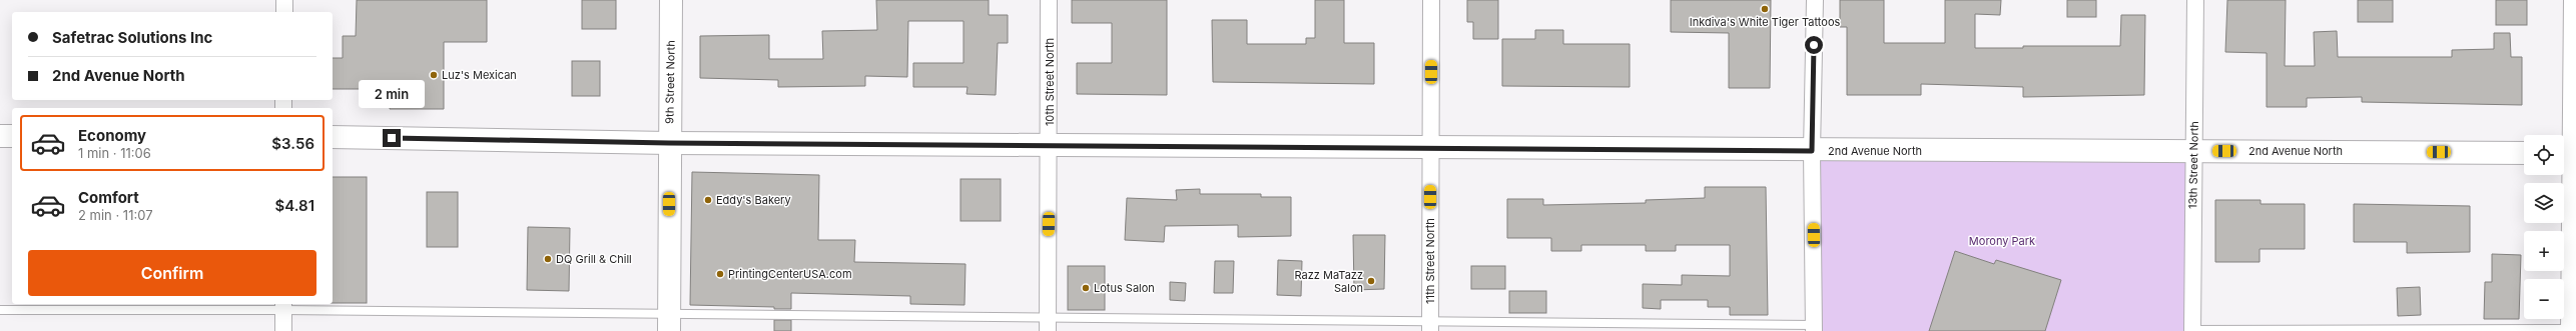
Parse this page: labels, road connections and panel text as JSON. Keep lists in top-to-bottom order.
{
  "streets": {
    "main road": ["9th Street North", "2nd Avenue North"],
    "street": ["10th Street North", "13th Street North", "11th Street North"]
  },
  "crossings": [
    ["9th Street North", "2nd Avenue North"],
    ["10th Street North", "2nd Avenue North"],
    ["2nd Avenue North", "13th Street North"],
    ["2nd Avenue North", "11th Street North"]
  ],
  "parks": ["Morony Park"],
  "places": [
    "Inkdiva's White Tiger Tattoos",
    "Luz's Mexican",
    "Eddy's Bakery",
    "DQ Grill & Chill",
    "PrintingCenterUSA.com",
    "Razz MaTazz Salon",
    "Lotus Salon"
  ],
  "page": {
    "banner": ["Safetrac Solutions Inc", "2nd Avenue North"],
    "bubble": "2 min",
    "list": [
      {
        "name": "Economy",
        "note": "1 min · 11:06",
        "value": "$3.56"
      },
      {
        "name": "Comfort",
        "note": "2 min · 11:07",
        "value": "$4.81"
      }
    ],
    "map_buttons": ["+", "−"],
    "buttons": "Confirm"
  }
}
